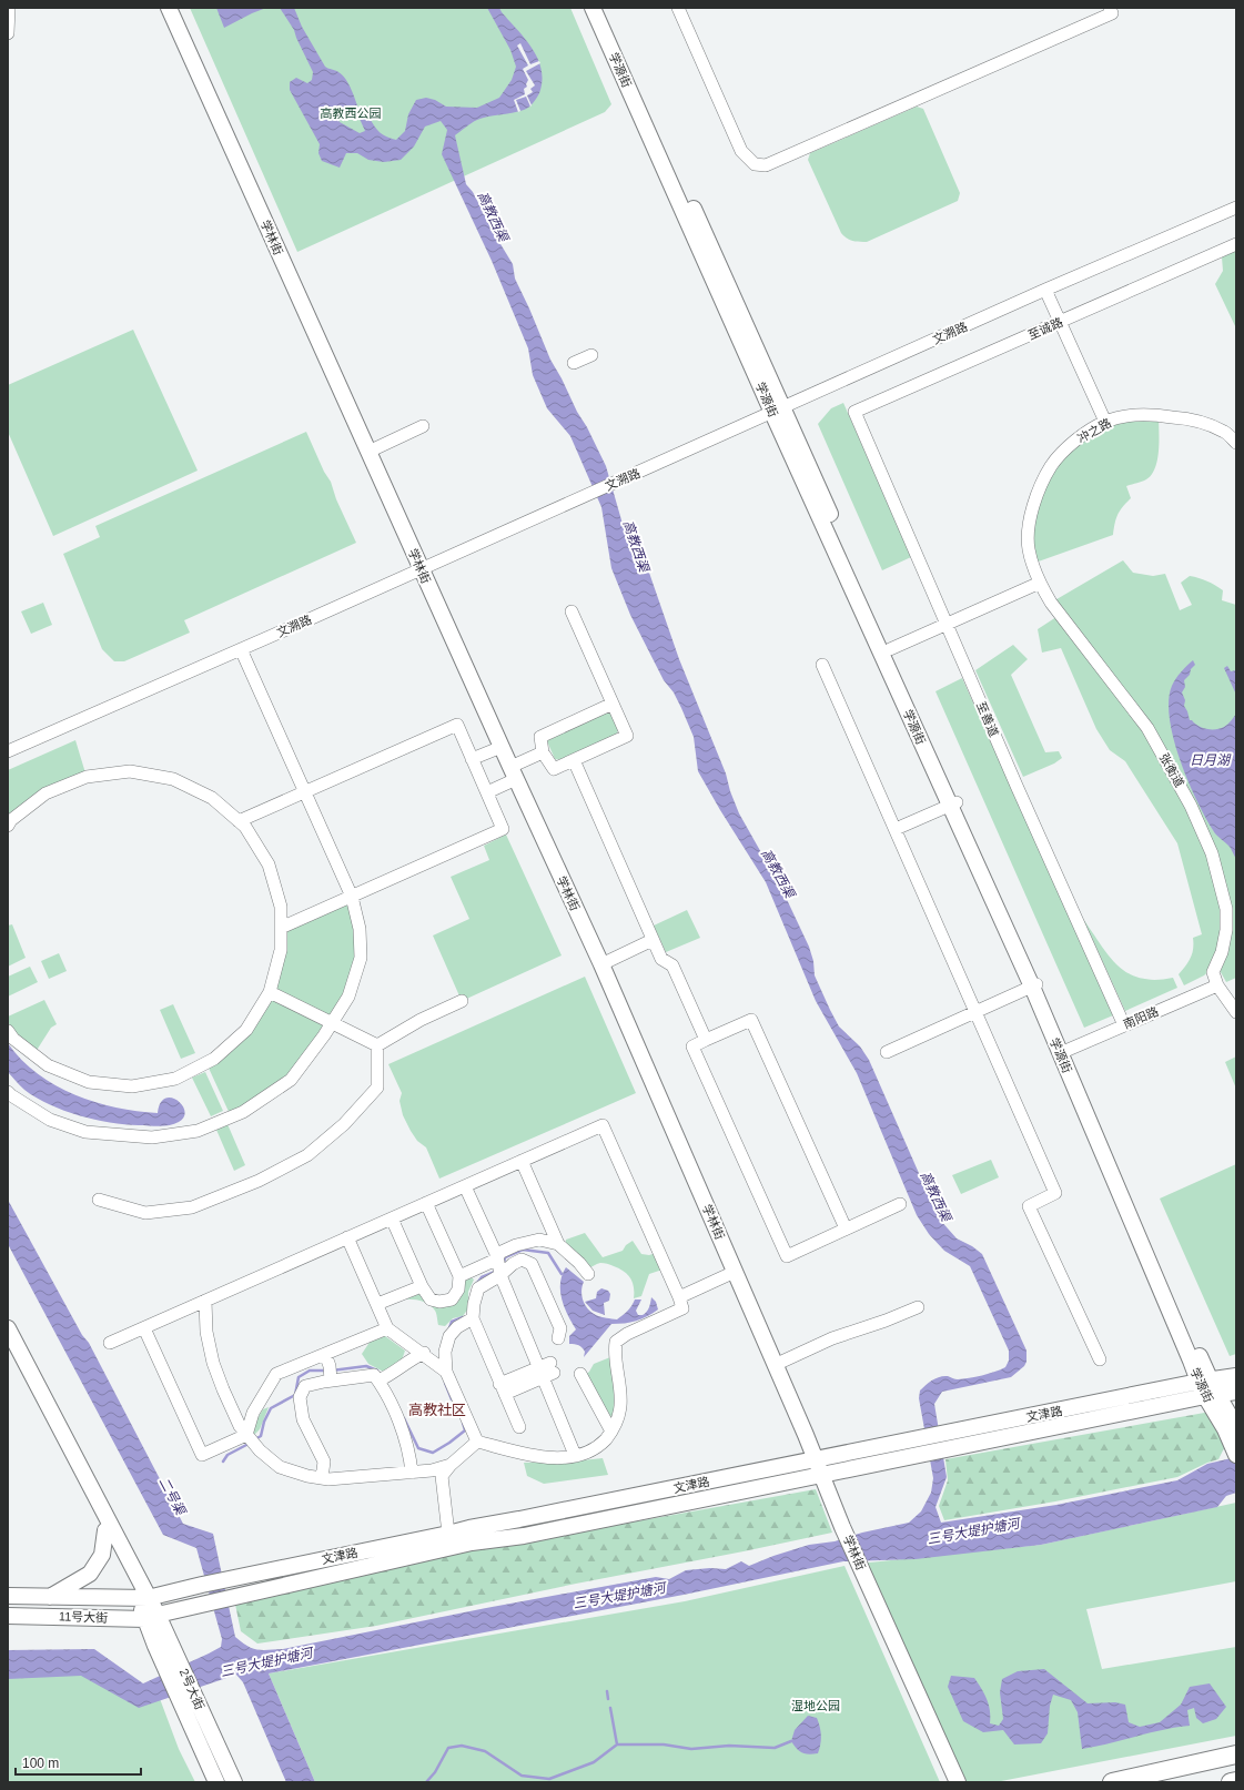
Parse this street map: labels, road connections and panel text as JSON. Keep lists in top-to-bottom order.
{
  "streets": {
    "main road": [
      "学源街",
      "学林街",
      "文津路",
      "11号大街",
      "2号大街"
    ],
    "street": [
      "至诚路",
      "文溯路",
      "冲之路",
      "至善道",
      "张衡道",
      "南阳路"
    ]
  },
  "crossings": [
    ["学源街", "文溯路"],
    ["学源街", "南阳路"],
    ["学源街", "文津路"],
    ["学林街", "文溯路"],
    ["学林街", "文津路"],
    ["至诚路", "至善道"],
    ["冲之路", "张衡道"],
    ["至善道", "南阳路"],
    ["张衡道", "南阳路"],
    ["文津路", "11号大街"],
    ["文津路", "2号大街"],
    ["11号大街", "2号大街"]
  ],
  "districts": ["高教社区"],
  "water": [
    "高教西渠",
    "日月湖",
    "二号渠",
    "三号大堤护塘河"
  ],
  "parks": ["高教西公园", "湿地公园"],
  "scale_bar": "100 m"
}
